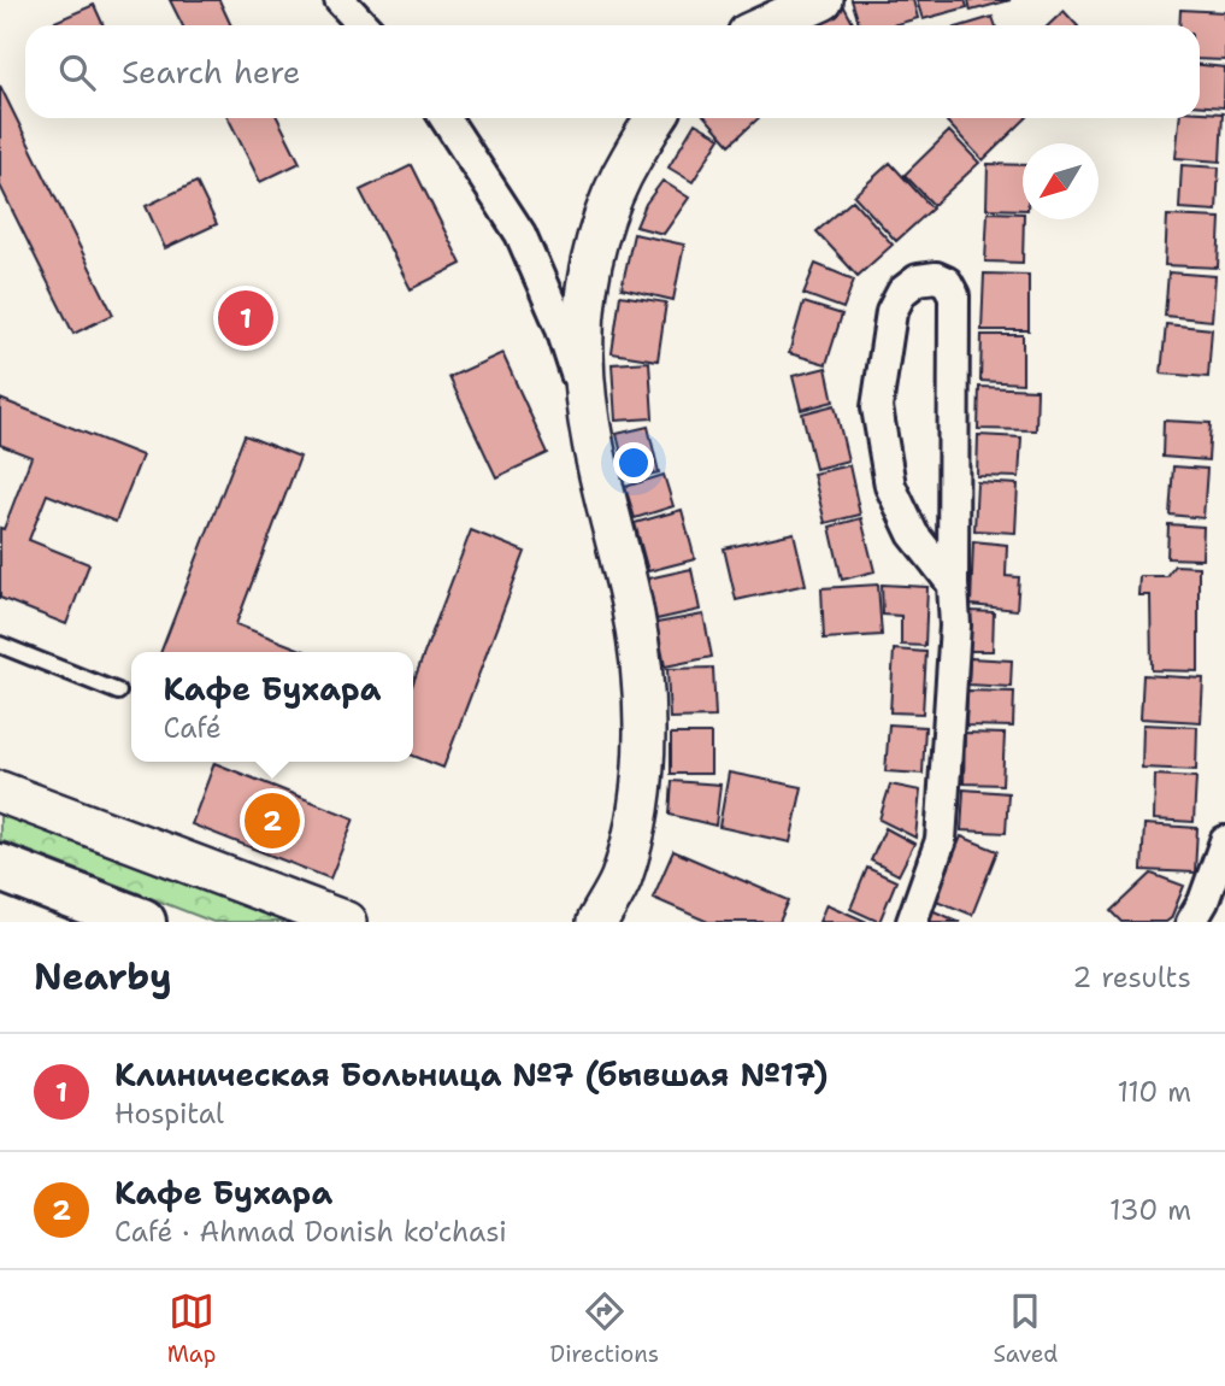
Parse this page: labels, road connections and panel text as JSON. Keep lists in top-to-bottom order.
{
  "north": "bottom left",
  "page": {
    "search": "Search here",
    "pins": ["1", "2"],
    "popup": ["Кафе Бухара", "Café"],
    "heading": ["Nearby", "2 results"],
    "list": [
      {
        "mark": "1",
        "name": "Клиническая Больница №7 (бывшая №17)",
        "note": "Hospital",
        "value": "110 m"
      },
      {
        "mark": "2",
        "name": "Кафе Бухара",
        "note": "Café · Ahmad Donish ko'chasi",
        "value": "130 m"
      }
    ],
    "nav": ["Map", "Directions", "Saved"]
  }
}
